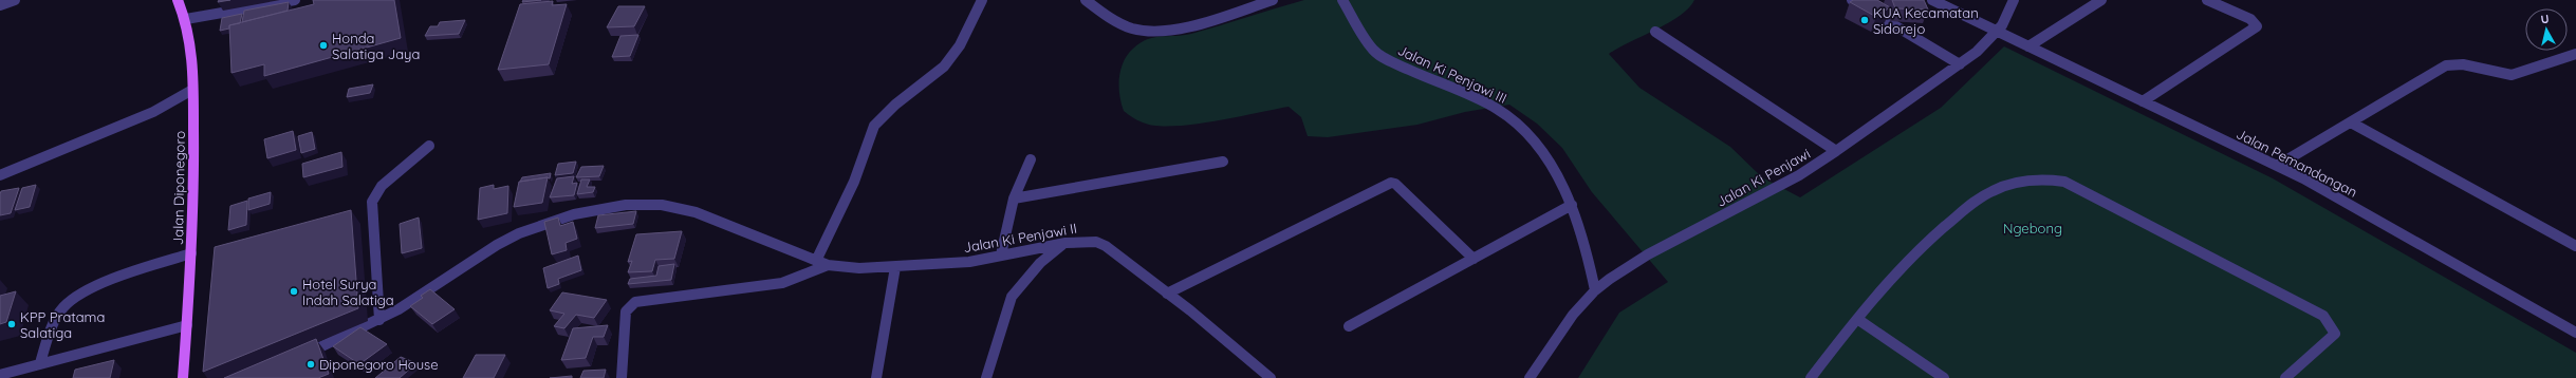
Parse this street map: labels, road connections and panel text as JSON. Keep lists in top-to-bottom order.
{
  "streets": {
    "main road": ["Jalan Diponegoro"],
    "street": [
      "Jalan Ki Penjawi III",
      "Jalan Pemandangan",
      "Jalan Ki Penjawi",
      "Jalan Ki Penjawi II"
    ]
  },
  "crossings": [
    ["Jalan Ki Penjawi III", "Jalan Ki Penjawi"],
    ["Jalan Pemandangan", "Jalan Ki Penjawi"]
  ],
  "parks": ["Ngebong"],
  "places": [
    "KUA Kecamatan Sidorejo",
    "Honda Salatiga Jaya",
    "Hotel Surya Indah Salatiga",
    "KPP Pratama Salatiga",
    "Diponegoro House"
  ],
  "north": "top"
}
